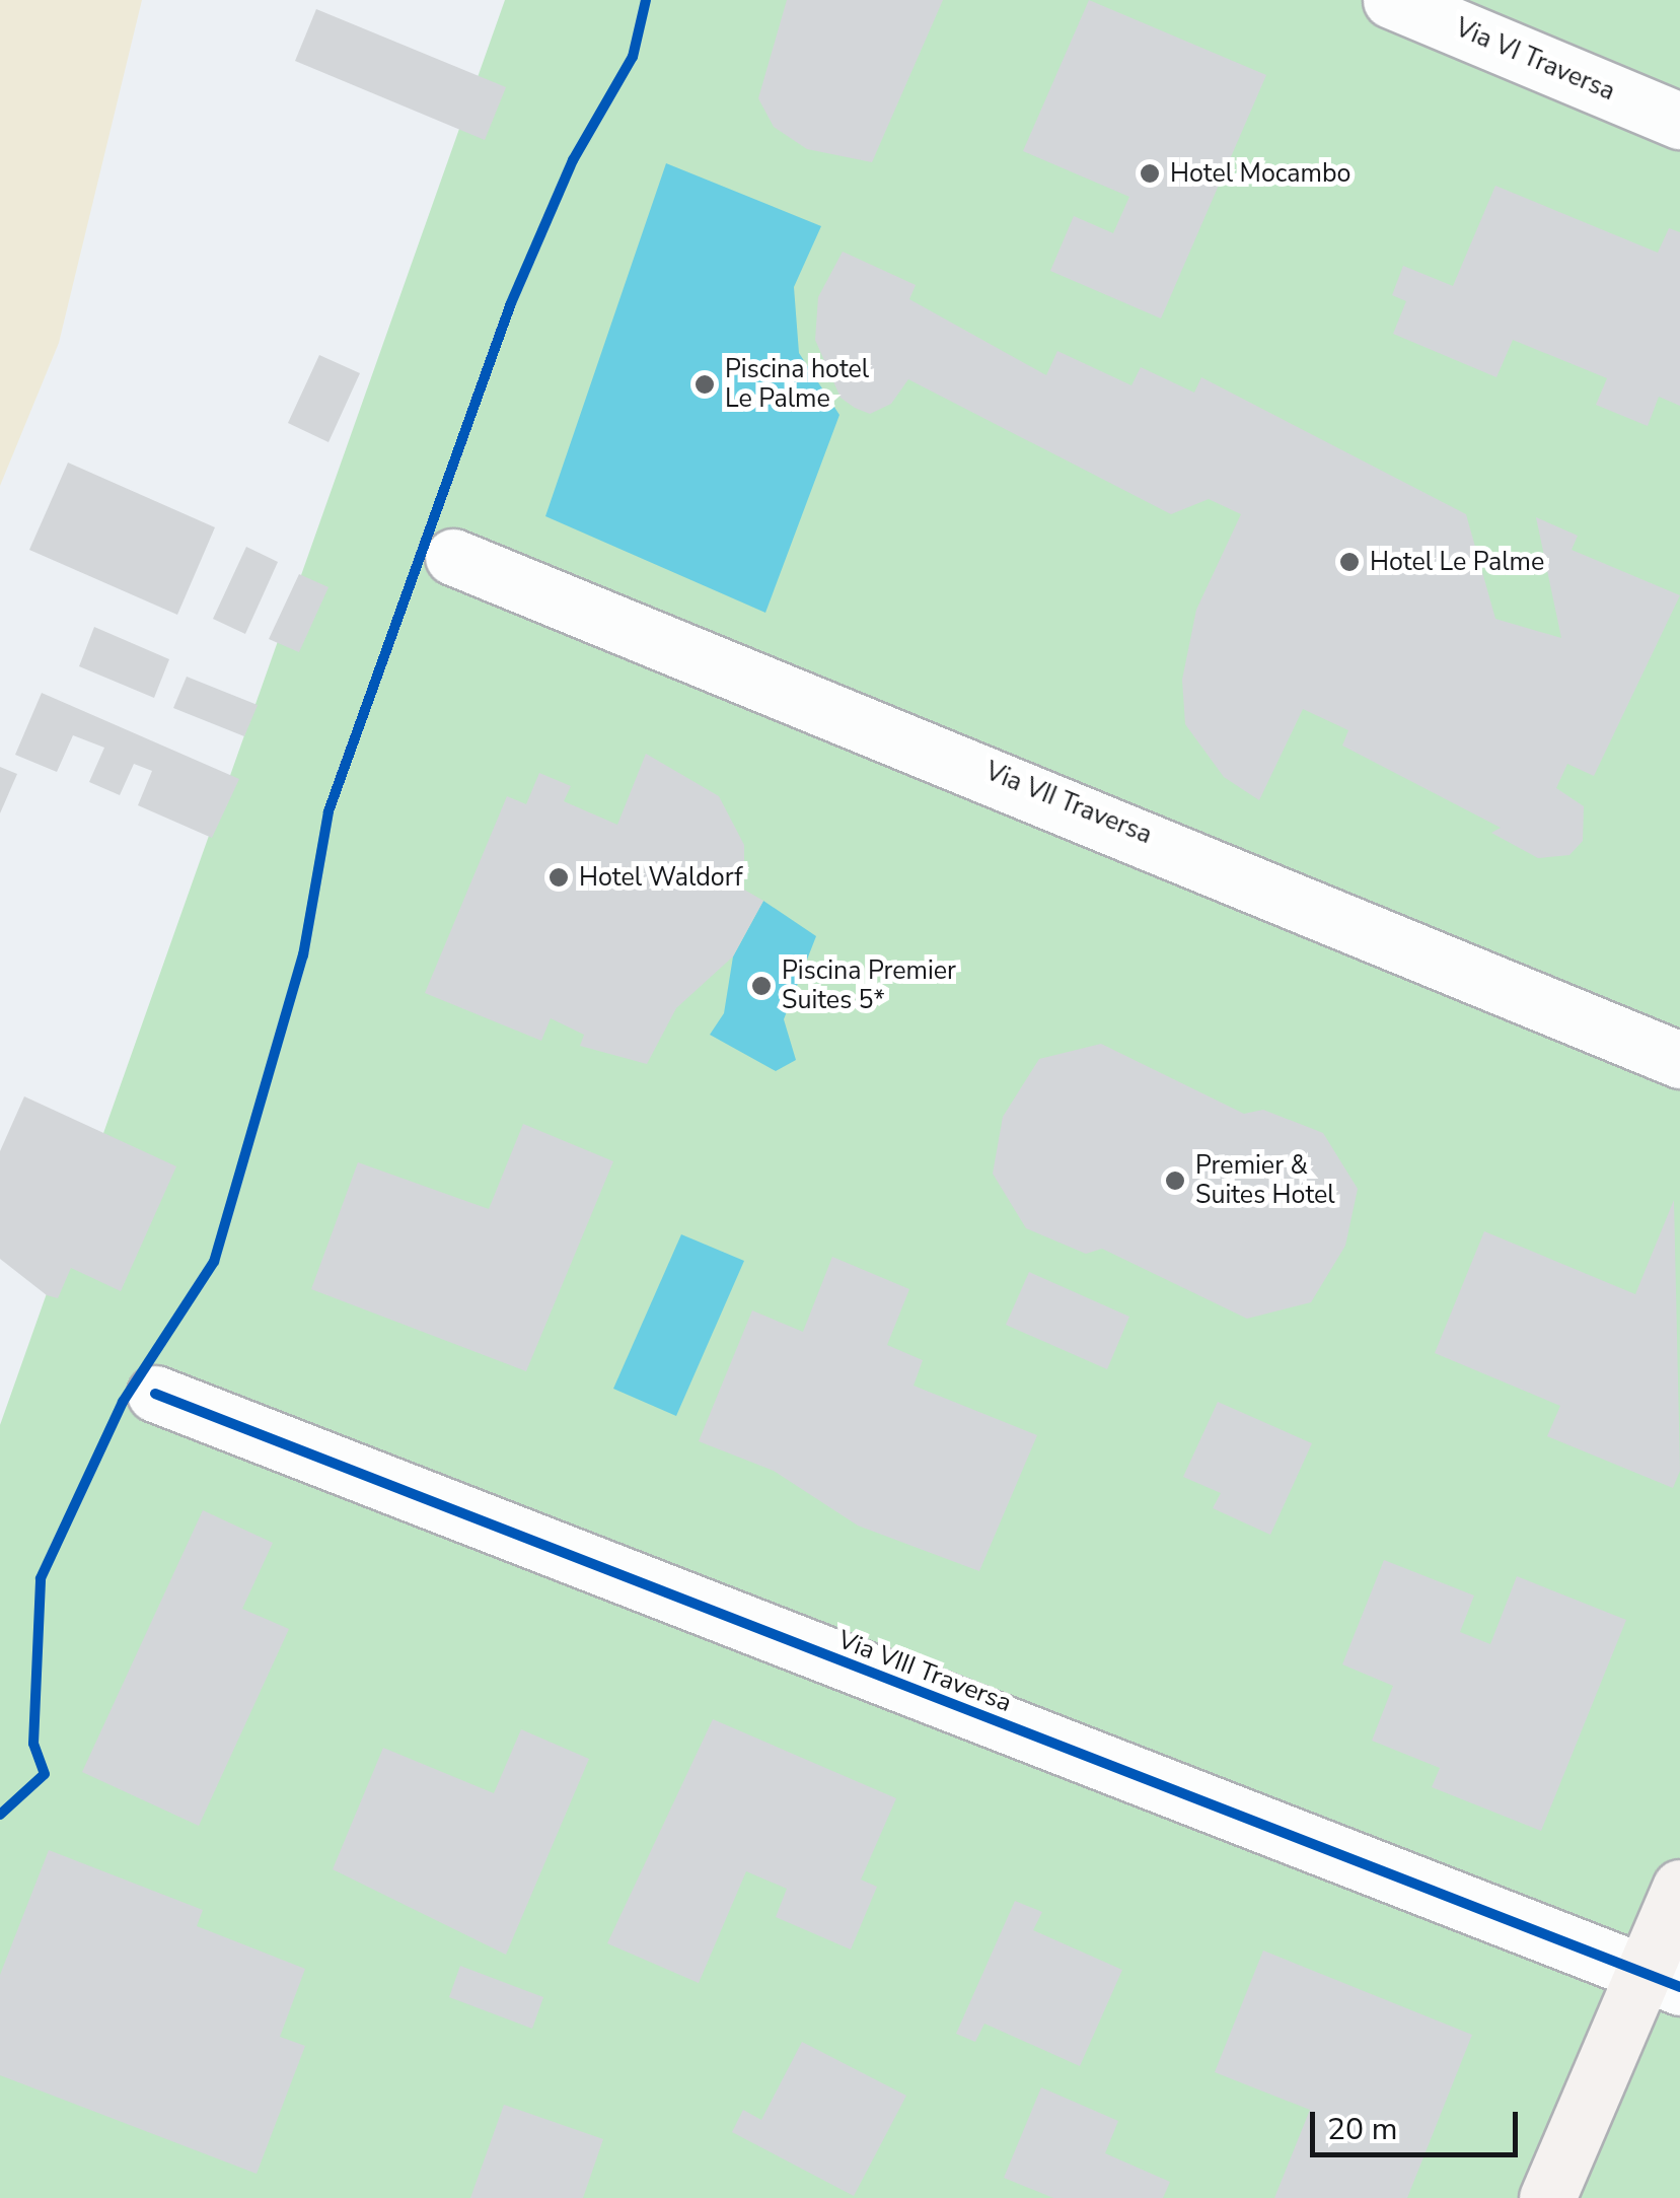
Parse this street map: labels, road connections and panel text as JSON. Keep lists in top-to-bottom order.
{
  "streets": {
    "street": ["Via VI Traversa", "Via VII Traversa", "Via VIII Traversa"]
  },
  "places": [
    "Hotel Mocambo",
    "Piscina hotel Le Palme",
    "Hotel Le Palme",
    "Hotel Waldorf",
    "Piscina Premier Suites 5*",
    "Premier & Suites Hotel"
  ],
  "scale_bar": "20 m"
}
